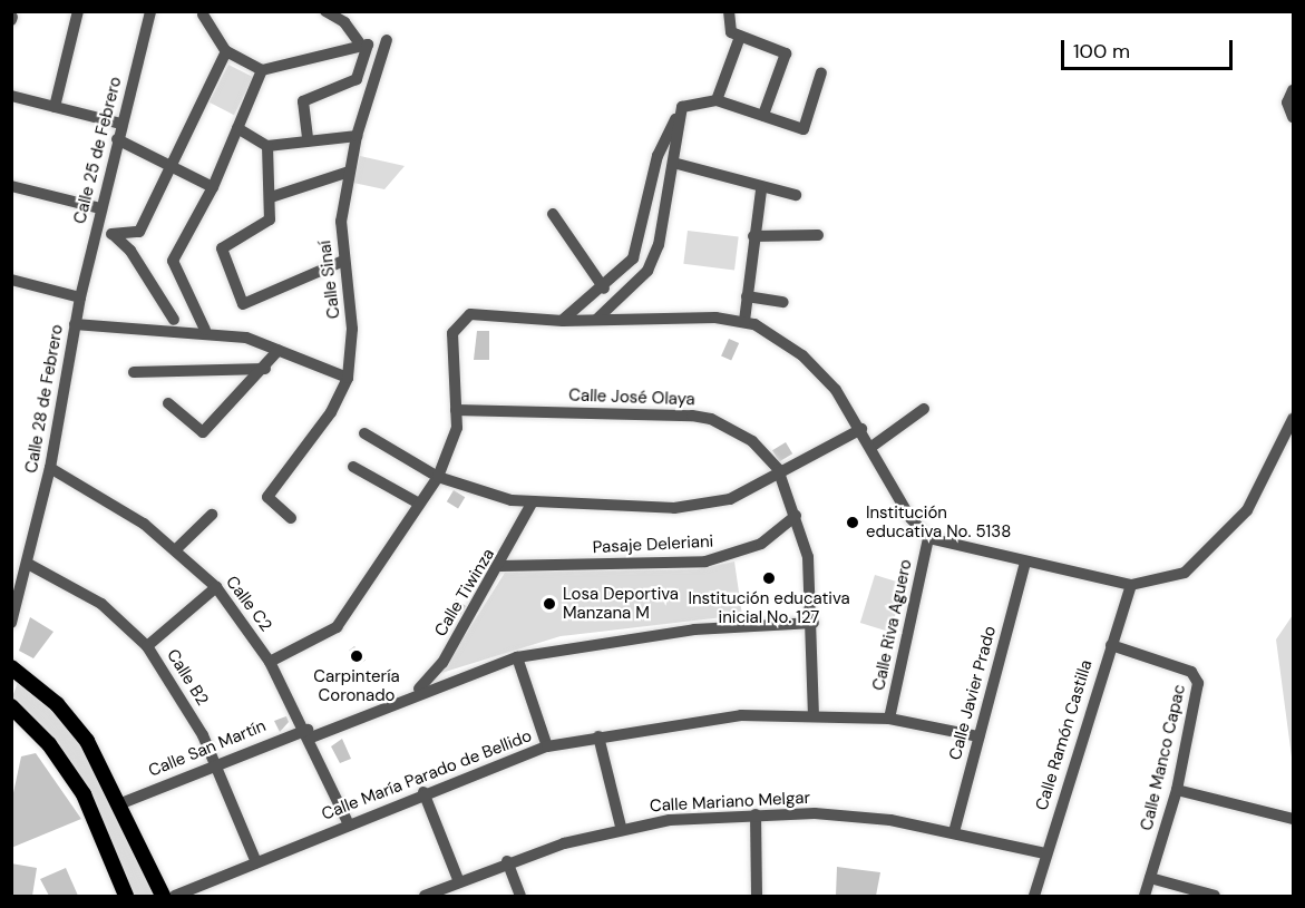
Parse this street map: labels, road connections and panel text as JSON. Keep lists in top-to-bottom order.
{
  "streets": {
    "street": [
      "Calle 25 de Febrero",
      "Calle Sinaí",
      "Calle José Olaya",
      "Calle 28 de Febrero",
      "Pasaje Deleriani",
      "Calle Tiwinza",
      "Calle C2",
      "Calle Riva Aguero",
      "Calle B2",
      "Calle Javier Prado",
      "Calle Ramón Castilla",
      "Calle San Martín",
      "Calle Manco Capac",
      "Calle María Parado de Bellido",
      "Calle Mariano Melgar"
    ]
  },
  "crossings": [
    ["Calle 25 de Febrero", "Calle 28 de Febrero"],
    ["Calle José Olaya", "Pasaje Deleriani"],
    ["Calle José Olaya", "Calle San Martín"],
    ["Calle José Olaya", "Calle María Parado de Bellido"],
    ["Calle 28 de Febrero", "Calle C2"],
    ["Calle 28 de Febrero", "Calle B2"],
    ["Pasaje Deleriani", "Calle Tiwinza"],
    ["Calle Tiwinza", "Calle San Martín"],
    ["Calle C2", "Calle San Martín"],
    ["Calle C2", "Calle María Parado de Bellido"],
    ["Calle Riva Aguero", "Calle María Parado de Bellido"],
    ["Calle B2", "Calle San Martín"],
    ["Calle B2", "Calle María Parado de Bellido"],
    ["Calle Javier Prado", "Calle María Parado de Bellido"],
    ["Calle Javier Prado", "Calle Mariano Melgar"],
    ["Calle Ramón Castilla", "Calle Manco Capac"],
    ["Calle Ramón Castilla", "Calle Mariano Melgar"]
  ],
  "places": [
    "Institución educativa No. 5138",
    "Institución educativa inicial No. 127",
    "Losa Deportiva Manzana M",
    "Carpintería Coronado"
  ],
  "scale_bar": "100 m"
}
